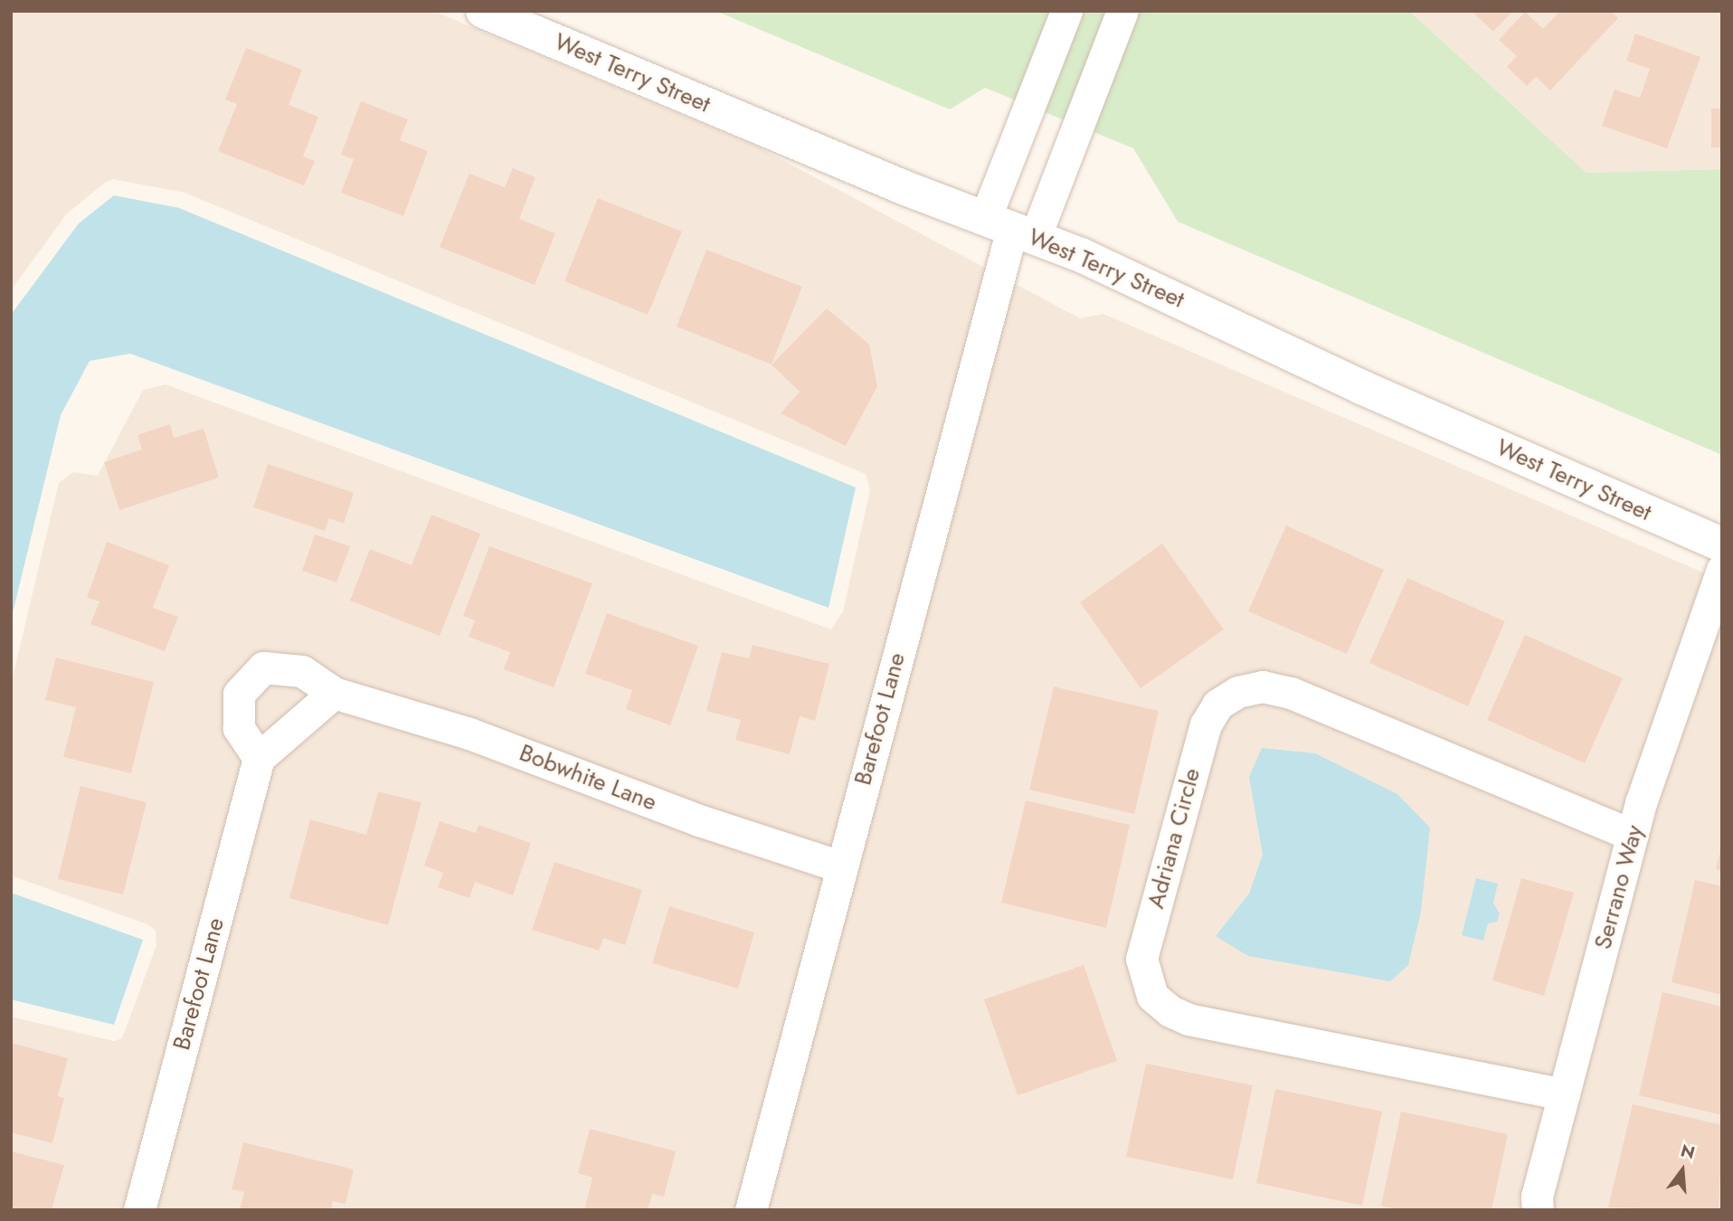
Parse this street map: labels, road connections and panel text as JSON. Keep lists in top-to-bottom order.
{
  "streets": {
    "street": [
      "West Terry Street",
      "Barefoot Lane",
      "Bobwhite Lane",
      "Adriana Circle",
      "Serrano Way"
    ]
  },
  "crossings": [
    ["West Terry Street", "Barefoot Lane"],
    ["Barefoot Lane", "Bobwhite Lane"],
    ["Adriana Circle", "Serrano Way"]
  ],
  "north": "top"
}
